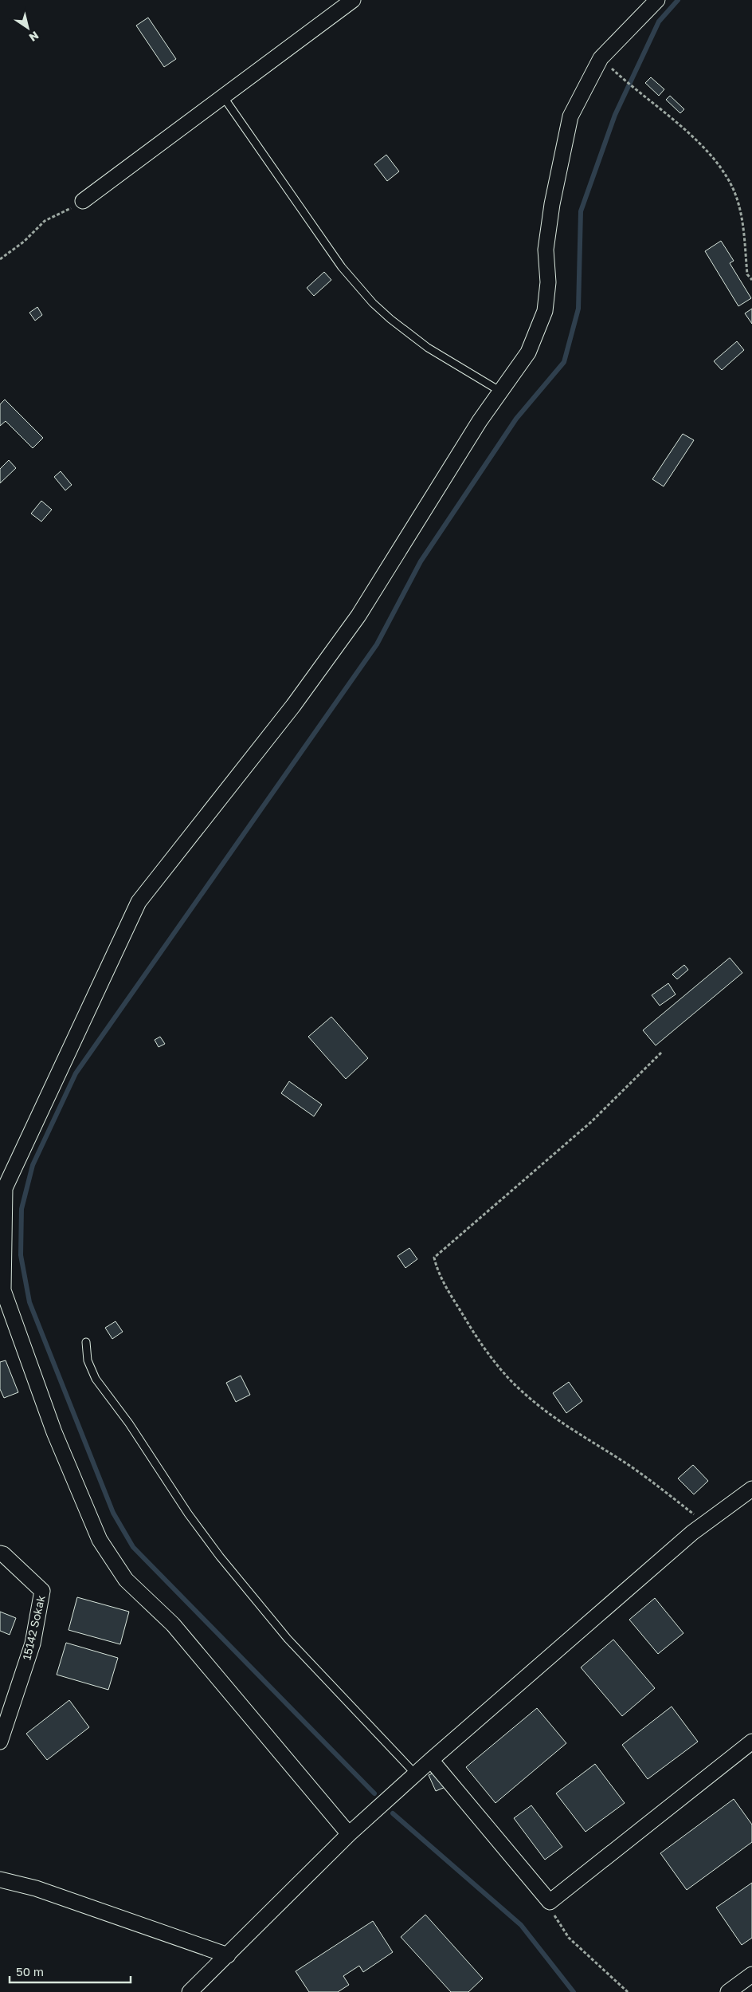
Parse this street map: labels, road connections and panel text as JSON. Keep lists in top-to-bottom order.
{
  "streets": {
    "street": ["15142 Sokak"]
  },
  "scale_bar": "50 m",
  "north": "bottom right"
}
